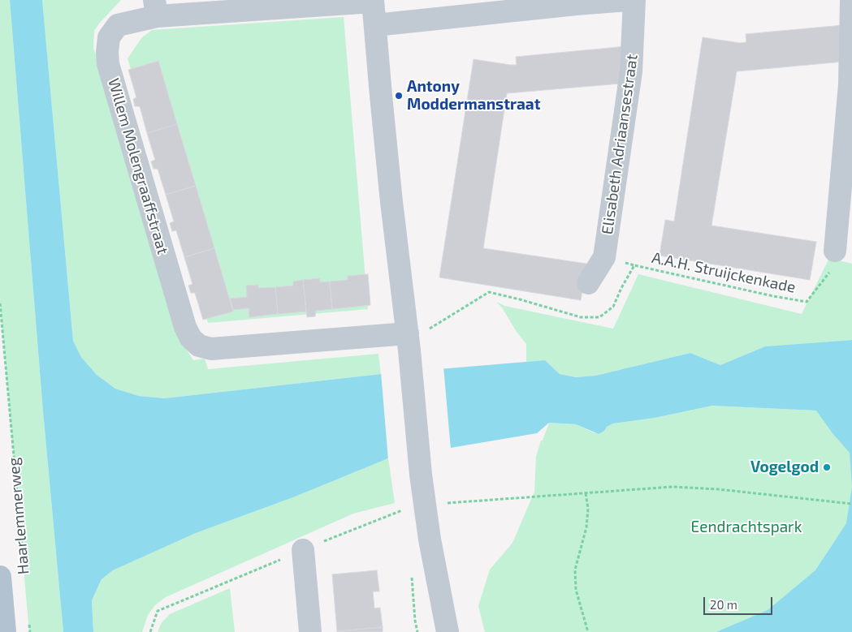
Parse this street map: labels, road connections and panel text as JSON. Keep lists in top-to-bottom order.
{
  "streets": {
    "main road": ["Haarlemmerweg"],
    "street": ["Elisabeth Adriaansestraat", "Willem Molengraaffstraat"],
    "path": ["A.A.H. Struijckenkade"]
  },
  "crossings": [
    ["Willem Molengraaffstraat", "A.A.H. Struijckenkade"]
  ],
  "parks": ["Eendrachtspark"],
  "places": ["Antony Moddermanstraat", "Vogelgod"],
  "scale_bar": "20 m"
}
